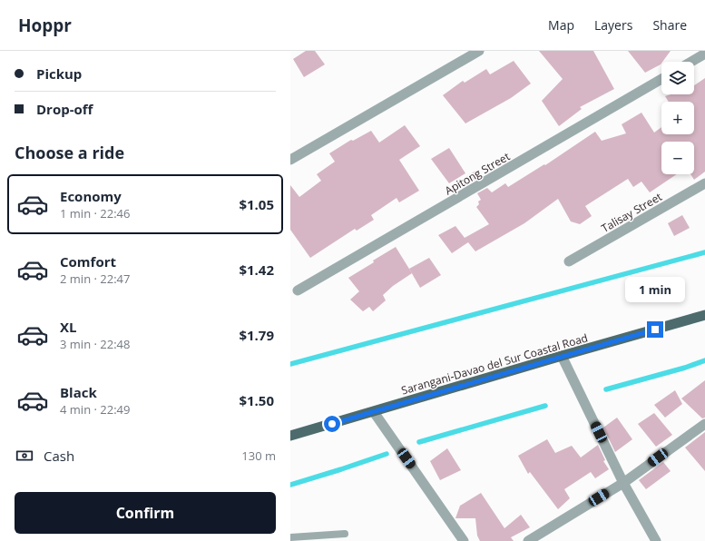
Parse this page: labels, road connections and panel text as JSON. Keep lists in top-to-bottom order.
{
  "streets": {
    "main road": ["Sarangani-Davao del Sur Coastal Road"],
    "street": ["Apitong Street", "Talisay Street"]
  },
  "page": {
    "header": "Hoppr",
    "nav": ["Map", "Layers", "Share"],
    "banner": ["Pickup", "Drop-off"],
    "map_buttons": ["+", "−"],
    "heading": "Choose a ride",
    "list": [
      {
        "name": "Economy",
        "note": "1 min · 22:46",
        "value": "$1.05"
      },
      {
        "name": "Comfort",
        "note": "2 min · 22:47",
        "value": "$1.42"
      },
      {
        "name": "XL",
        "note": "3 min · 22:48",
        "value": "$1.79"
      },
      {
        "name": "Black",
        "note": "4 min · 22:49",
        "value": "$1.50"
      }
    ],
    "bubble": "1 min",
    "pay": ["Cash", "130 m"],
    "buttons": "Confirm"
  }
}
